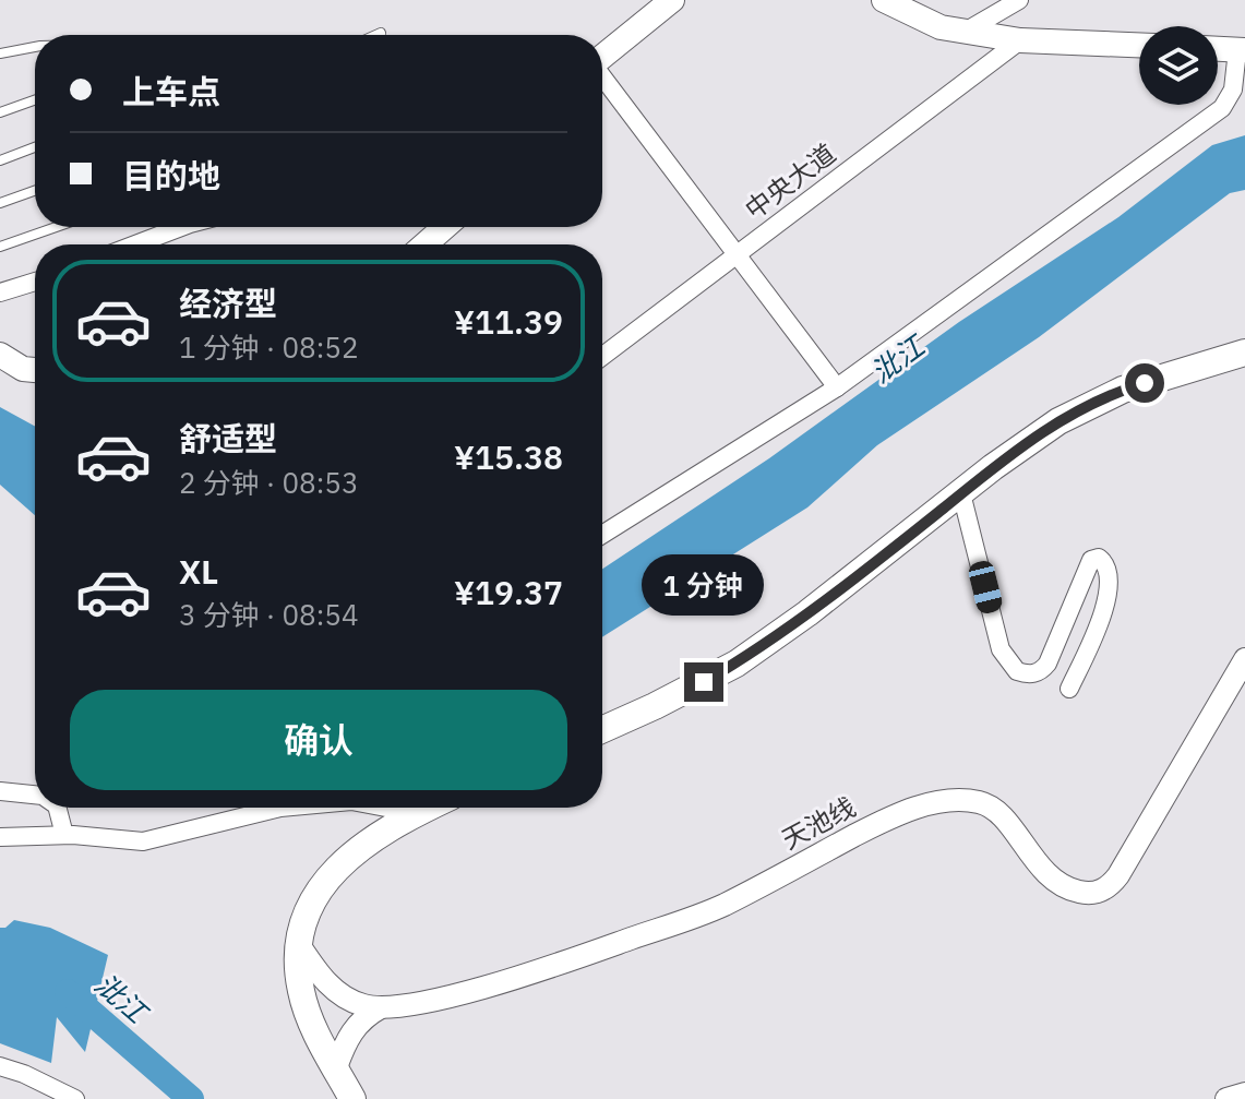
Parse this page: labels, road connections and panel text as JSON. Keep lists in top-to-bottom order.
{
  "streets": {
    "street": ["中央大道", "天池线"]
  },
  "water": ["沘江"],
  "page": {
    "banner": ["上车点", "目的地"],
    "list": [
      {
        "name": "经济型",
        "note": "1 分钟 · 08:52",
        "value": "¥11.39"
      },
      {
        "name": "舒适型",
        "note": "2 分钟 · 08:53",
        "value": "¥15.38"
      },
      {
        "name": "XL",
        "note": "3 分钟 · 08:54",
        "value": "¥19.37"
      }
    ],
    "bubble": "1 分钟",
    "buttons": "确认"
  }
}
